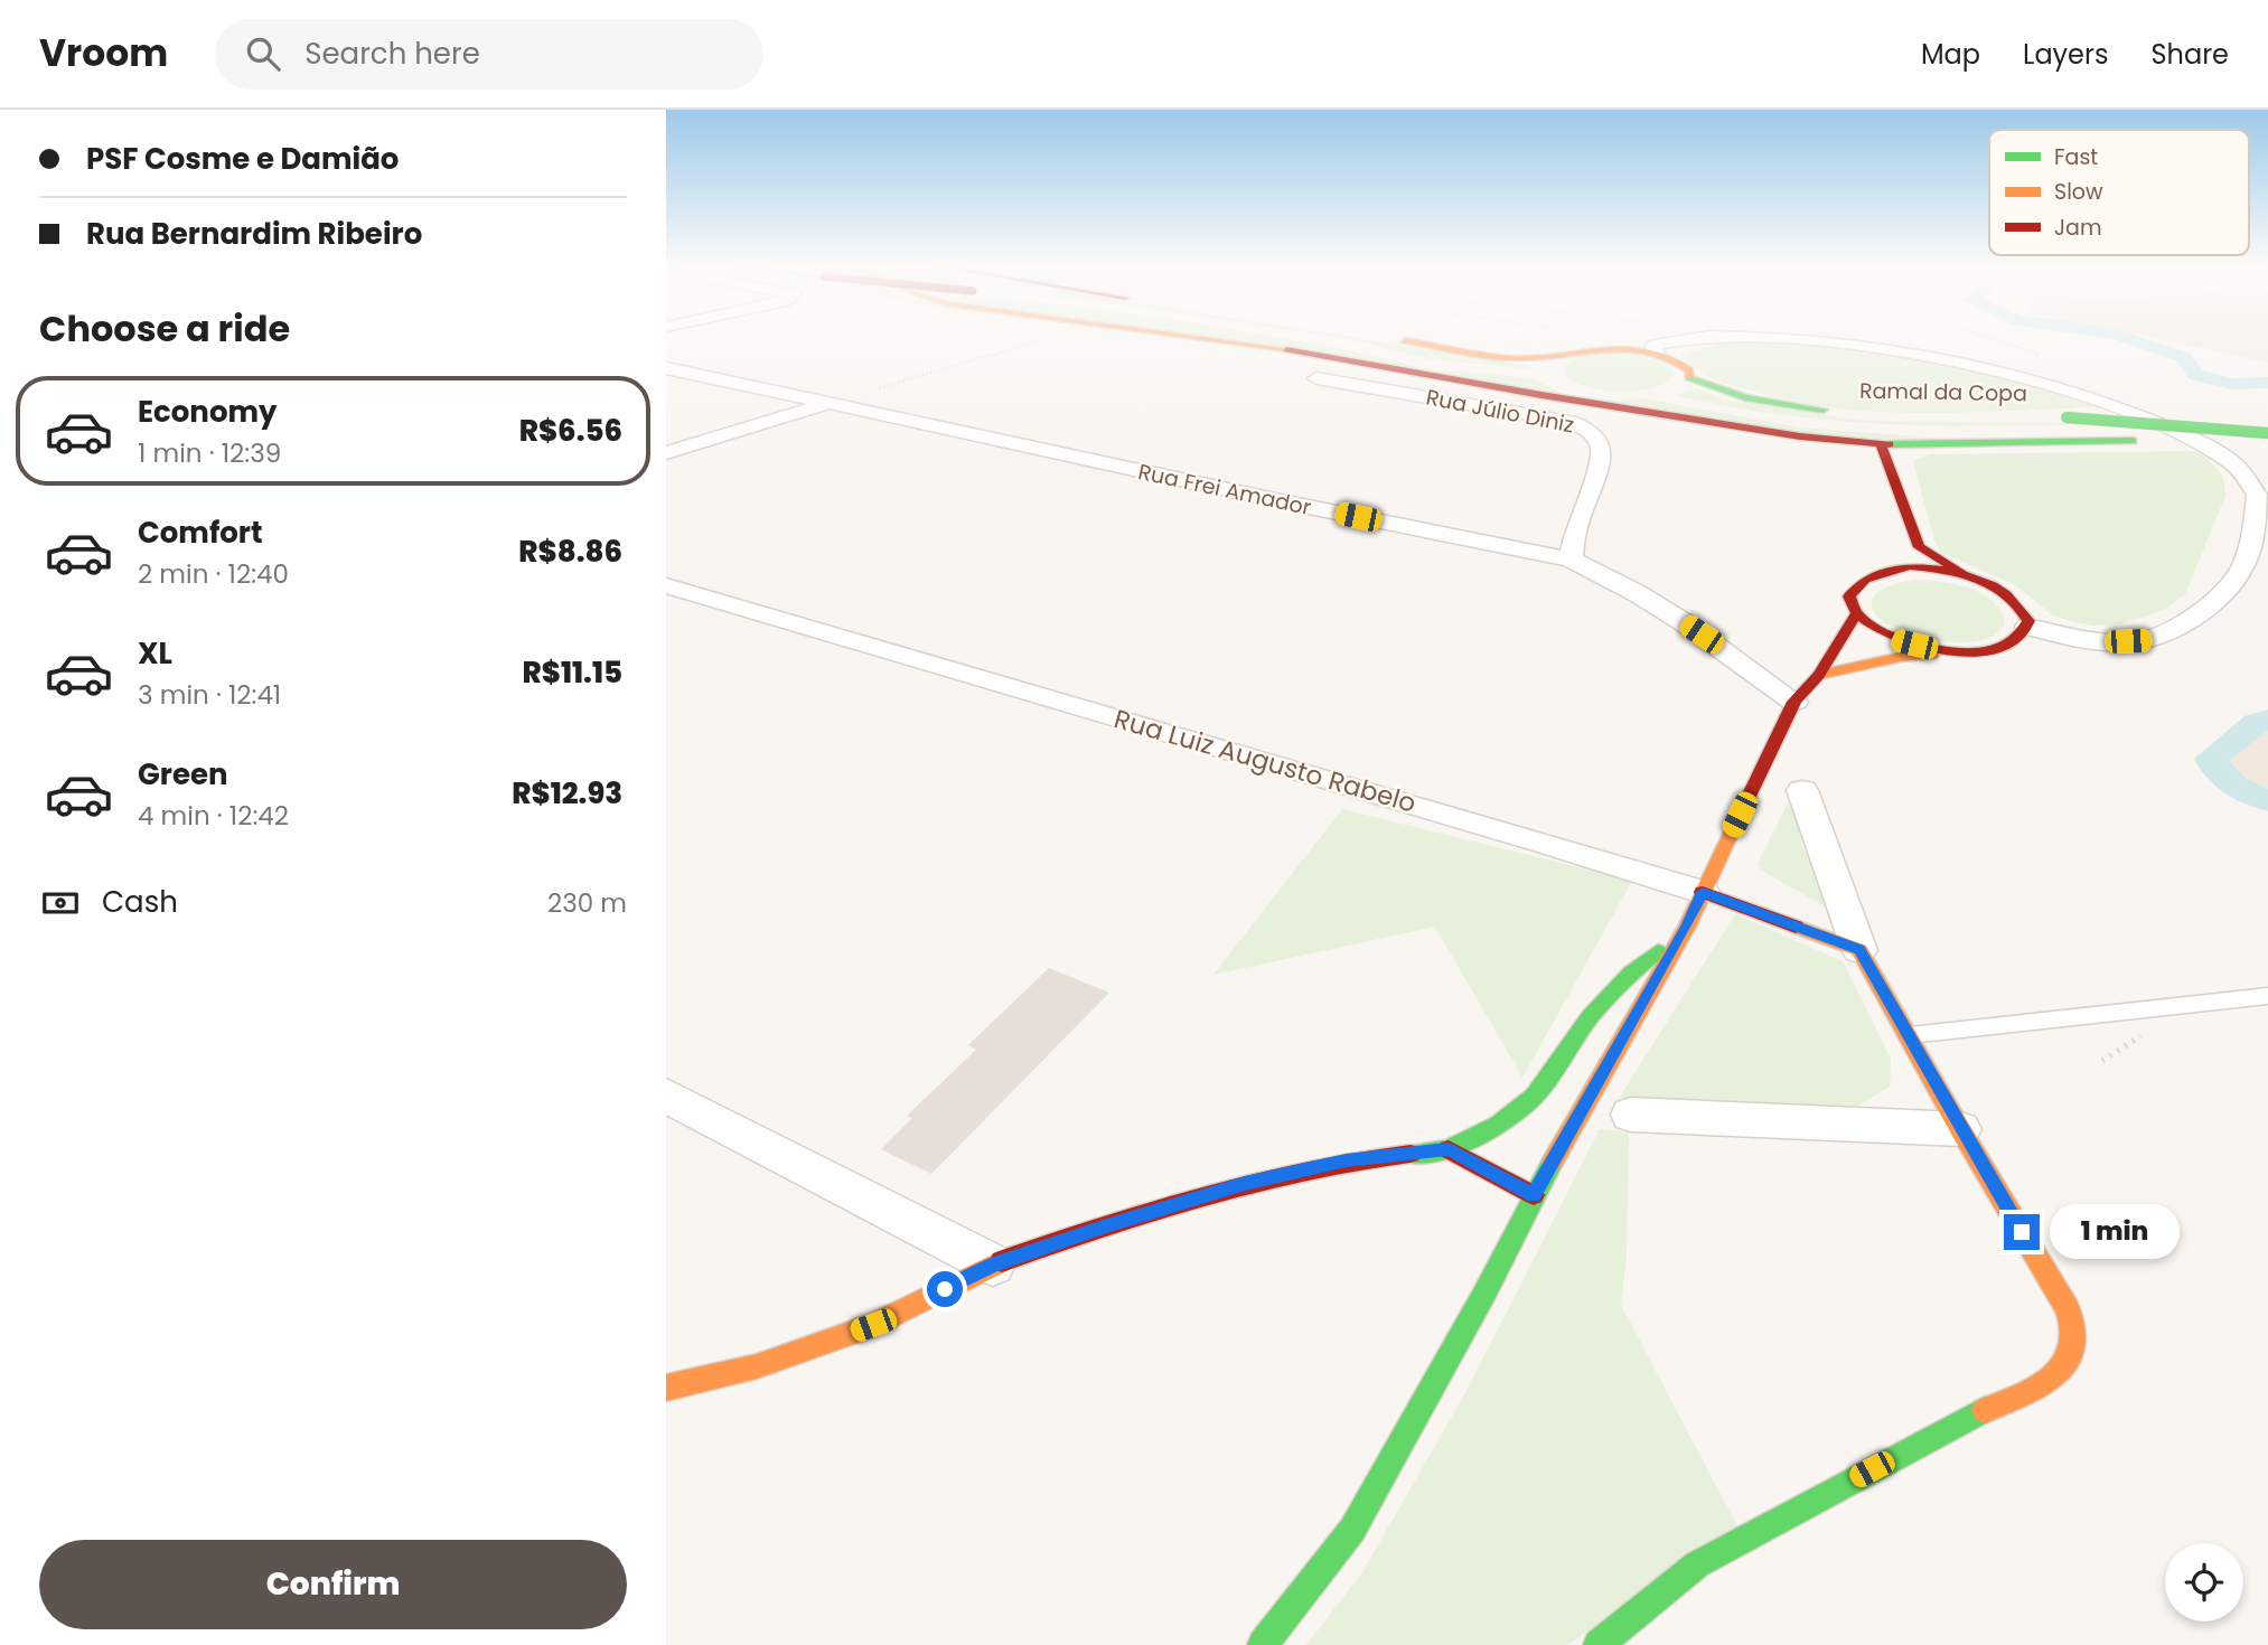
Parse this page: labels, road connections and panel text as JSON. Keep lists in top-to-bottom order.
{
  "streets": {
    "street": [
      "Ramal da Copa",
      "Rua Júlio Diniz",
      "Rua Frei Amador",
      "Rua Luiz Augusto Rabelo"
    ]
  },
  "crossings": [
    ["Rua Júlio Diniz", "Rua Frei Amador"]
  ],
  "legend": ["Fast", "Slow", "Jam"],
  "page": {
    "header": "Vroom",
    "search": "Search here",
    "nav": ["Map", "Layers", "Share"],
    "banner": ["PSF Cosme e Damião", "Rua Bernardim Ribeiro"],
    "heading": "Choose a ride",
    "list": [
      {
        "name": "Economy",
        "note": "1 min · 12:39",
        "value": "R$6.56"
      },
      {
        "name": "Comfort",
        "note": "2 min · 12:40",
        "value": "R$8.86"
      },
      {
        "name": "XL",
        "note": "3 min · 12:41",
        "value": "R$11.15"
      },
      {
        "name": "Green",
        "note": "4 min · 12:42",
        "value": "R$12.93"
      }
    ],
    "pay": ["Cash", "230 m"],
    "bubble": "1 min",
    "buttons": "Confirm"
  }
}
